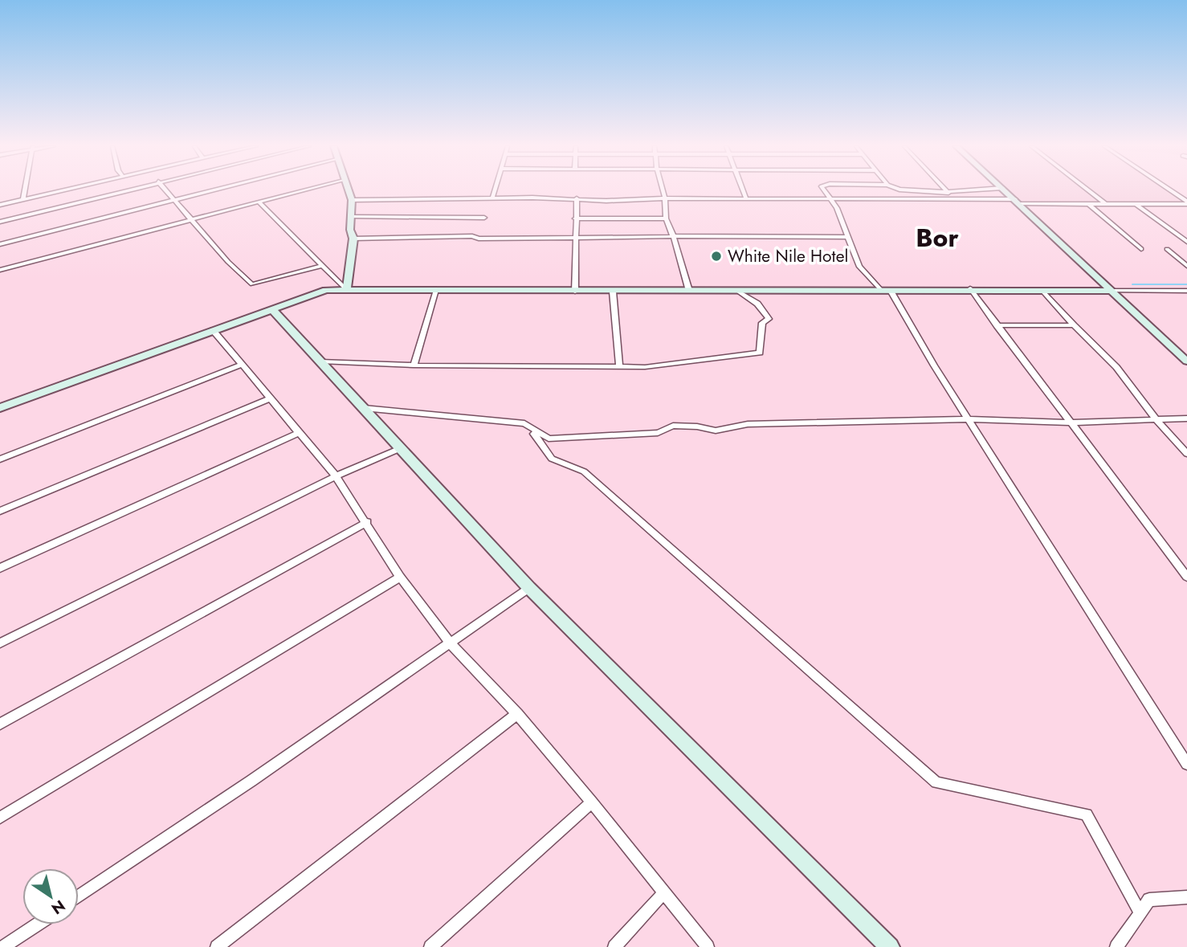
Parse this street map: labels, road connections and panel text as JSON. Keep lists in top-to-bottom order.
{
  "districts": ["Bor"],
  "places": ["White Nile Hotel"],
  "north": "bottom right"
}
